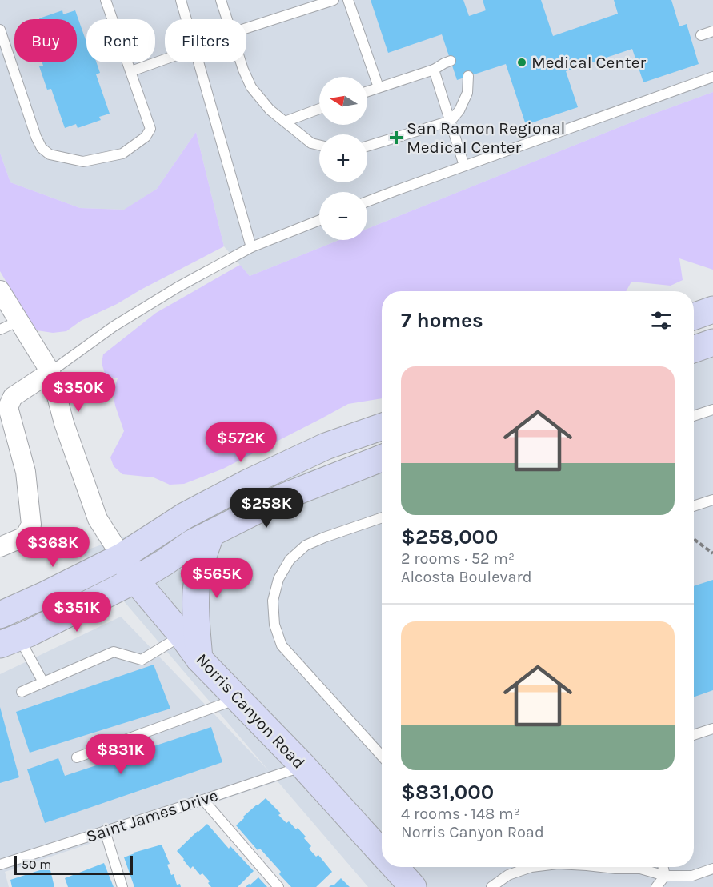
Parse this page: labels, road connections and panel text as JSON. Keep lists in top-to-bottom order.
{
  "streets": {
    "main road": ["Norris Canyon Road"],
    "lane": ["Saint James Drive"]
  },
  "crossings": [
    ["Norris Canyon Road", "Saint James Drive"]
  ],
  "places": {
    "other": ["Medical Center"],
    "health": ["San Ramon Regional Medical Center"]
  },
  "scale_bar": "50 m",
  "north": "left",
  "page": {
    "chip": ["Buy", "Rent", "Filters"],
    "map_buttons": ["+", "−"],
    "heading": "7 homes",
    "list": [
      {
        "name": "$258,000",
        "note": "2 rooms · 52 m² · Alcosta Boulevard"
      },
      {
        "name": "$831,000",
        "note": "4 rooms · 148 m² · Norris Canyon Road"
      }
    ],
    "price": [
      "$350K",
      "$572K",
      "$258K",
      "$368K",
      "$565K",
      "$351K",
      "$831K"
    ],
    "scale": "50 m"
  }
}
